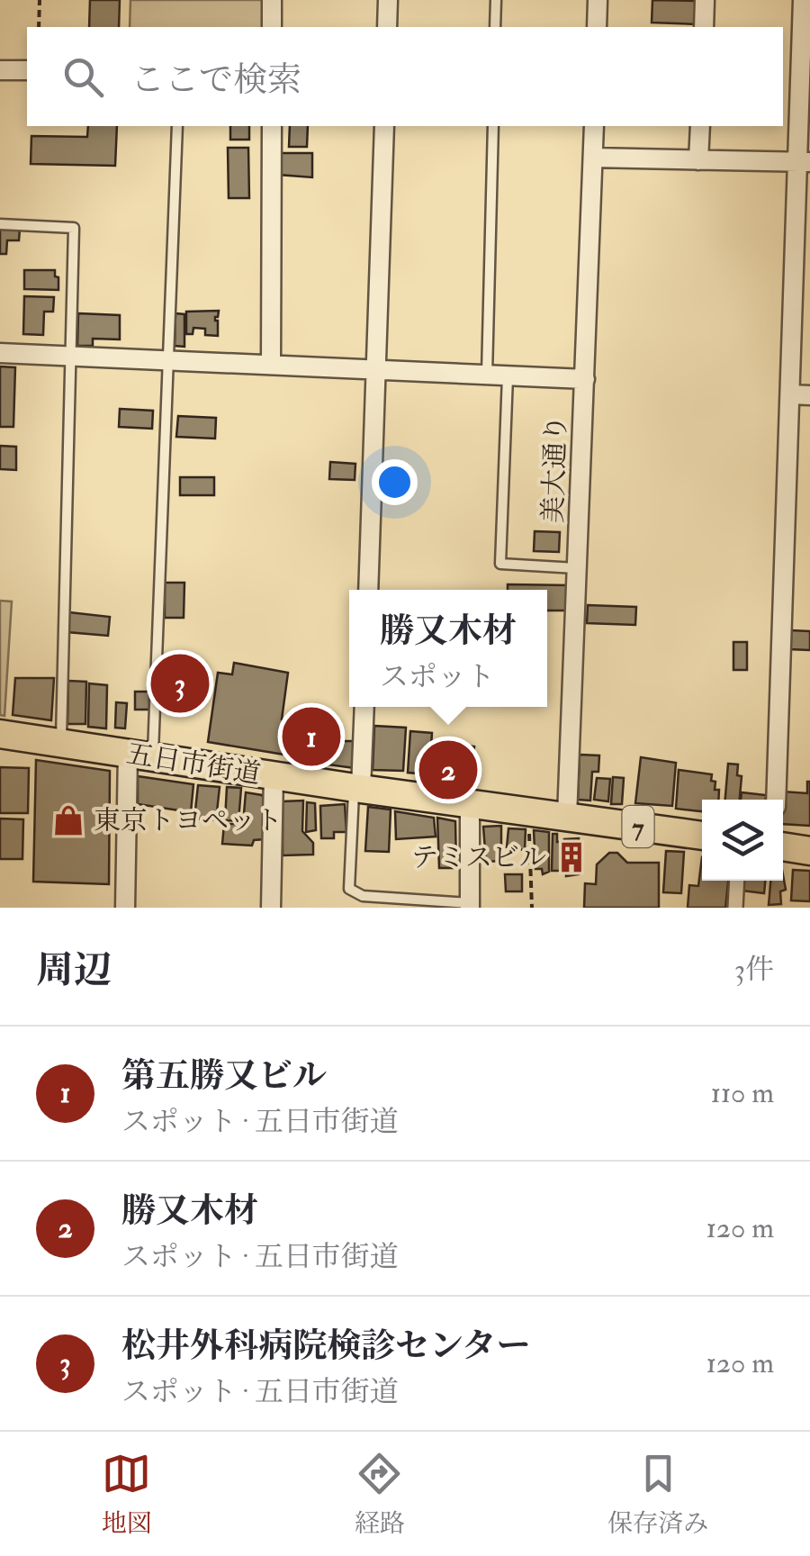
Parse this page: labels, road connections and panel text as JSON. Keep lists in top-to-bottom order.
{
  "streets": {
    "main road": ["五日市街道", "7"],
    "street": ["美大通り"]
  },
  "crossings": [
    ["美大通り", "五日市街道"]
  ],
  "places": {
    "shop": ["東京トヨペット"],
    "building": ["テミスビル"]
  },
  "page": {
    "search": "ここで検索",
    "popup": ["勝又木材", "スポット"],
    "pins": ["3", "1", "2"],
    "heading": ["周辺", "3件"],
    "list": [
      {
        "mark": "1",
        "name": "第五勝又ビル",
        "note": "スポット · 五日市街道",
        "value": "110 m"
      },
      {
        "mark": "2",
        "name": "勝又木材",
        "note": "スポット · 五日市街道",
        "value": "120 m"
      },
      {
        "mark": "3",
        "name": "松井外科病院検診センター",
        "note": "スポット · 五日市街道",
        "value": "120 m"
      }
    ],
    "nav": ["地図", "経路", "保存済み"]
  }
}
